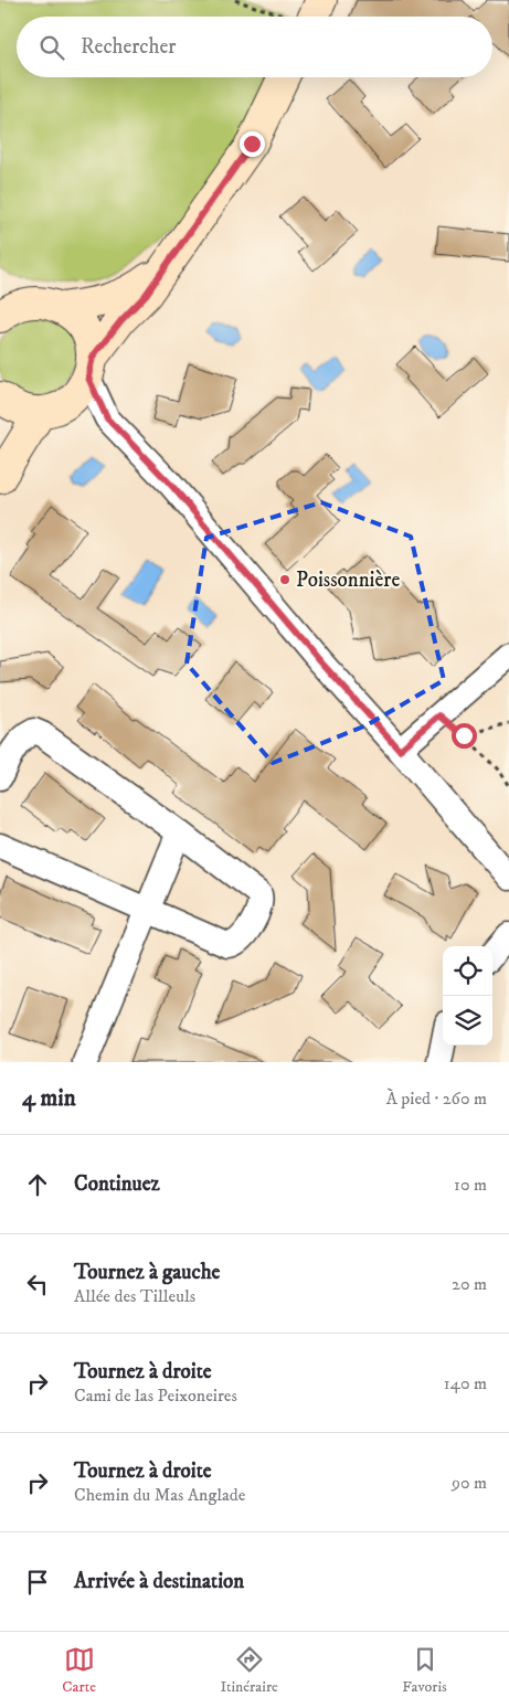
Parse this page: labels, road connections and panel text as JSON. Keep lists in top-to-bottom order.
{
  "places": ["Poissonnière"],
  "page": {
    "search": "Rechercher",
    "heading": ["4 min", "À pied · 260 m"],
    "list": [
      ["Continuez", "10 m"],
      ["Tournez à gauche", "Allée des Tilleuls", "20 m"],
      ["Tournez à droite", "Cami de las Peixoneires", "140 m"],
      ["Tournez à droite", "Chemin du Mas Anglade", "90 m"],
      "Arrivée à destination"
    ],
    "nav": ["Carte", "Itinéraire", "Favoris"]
  }
}
